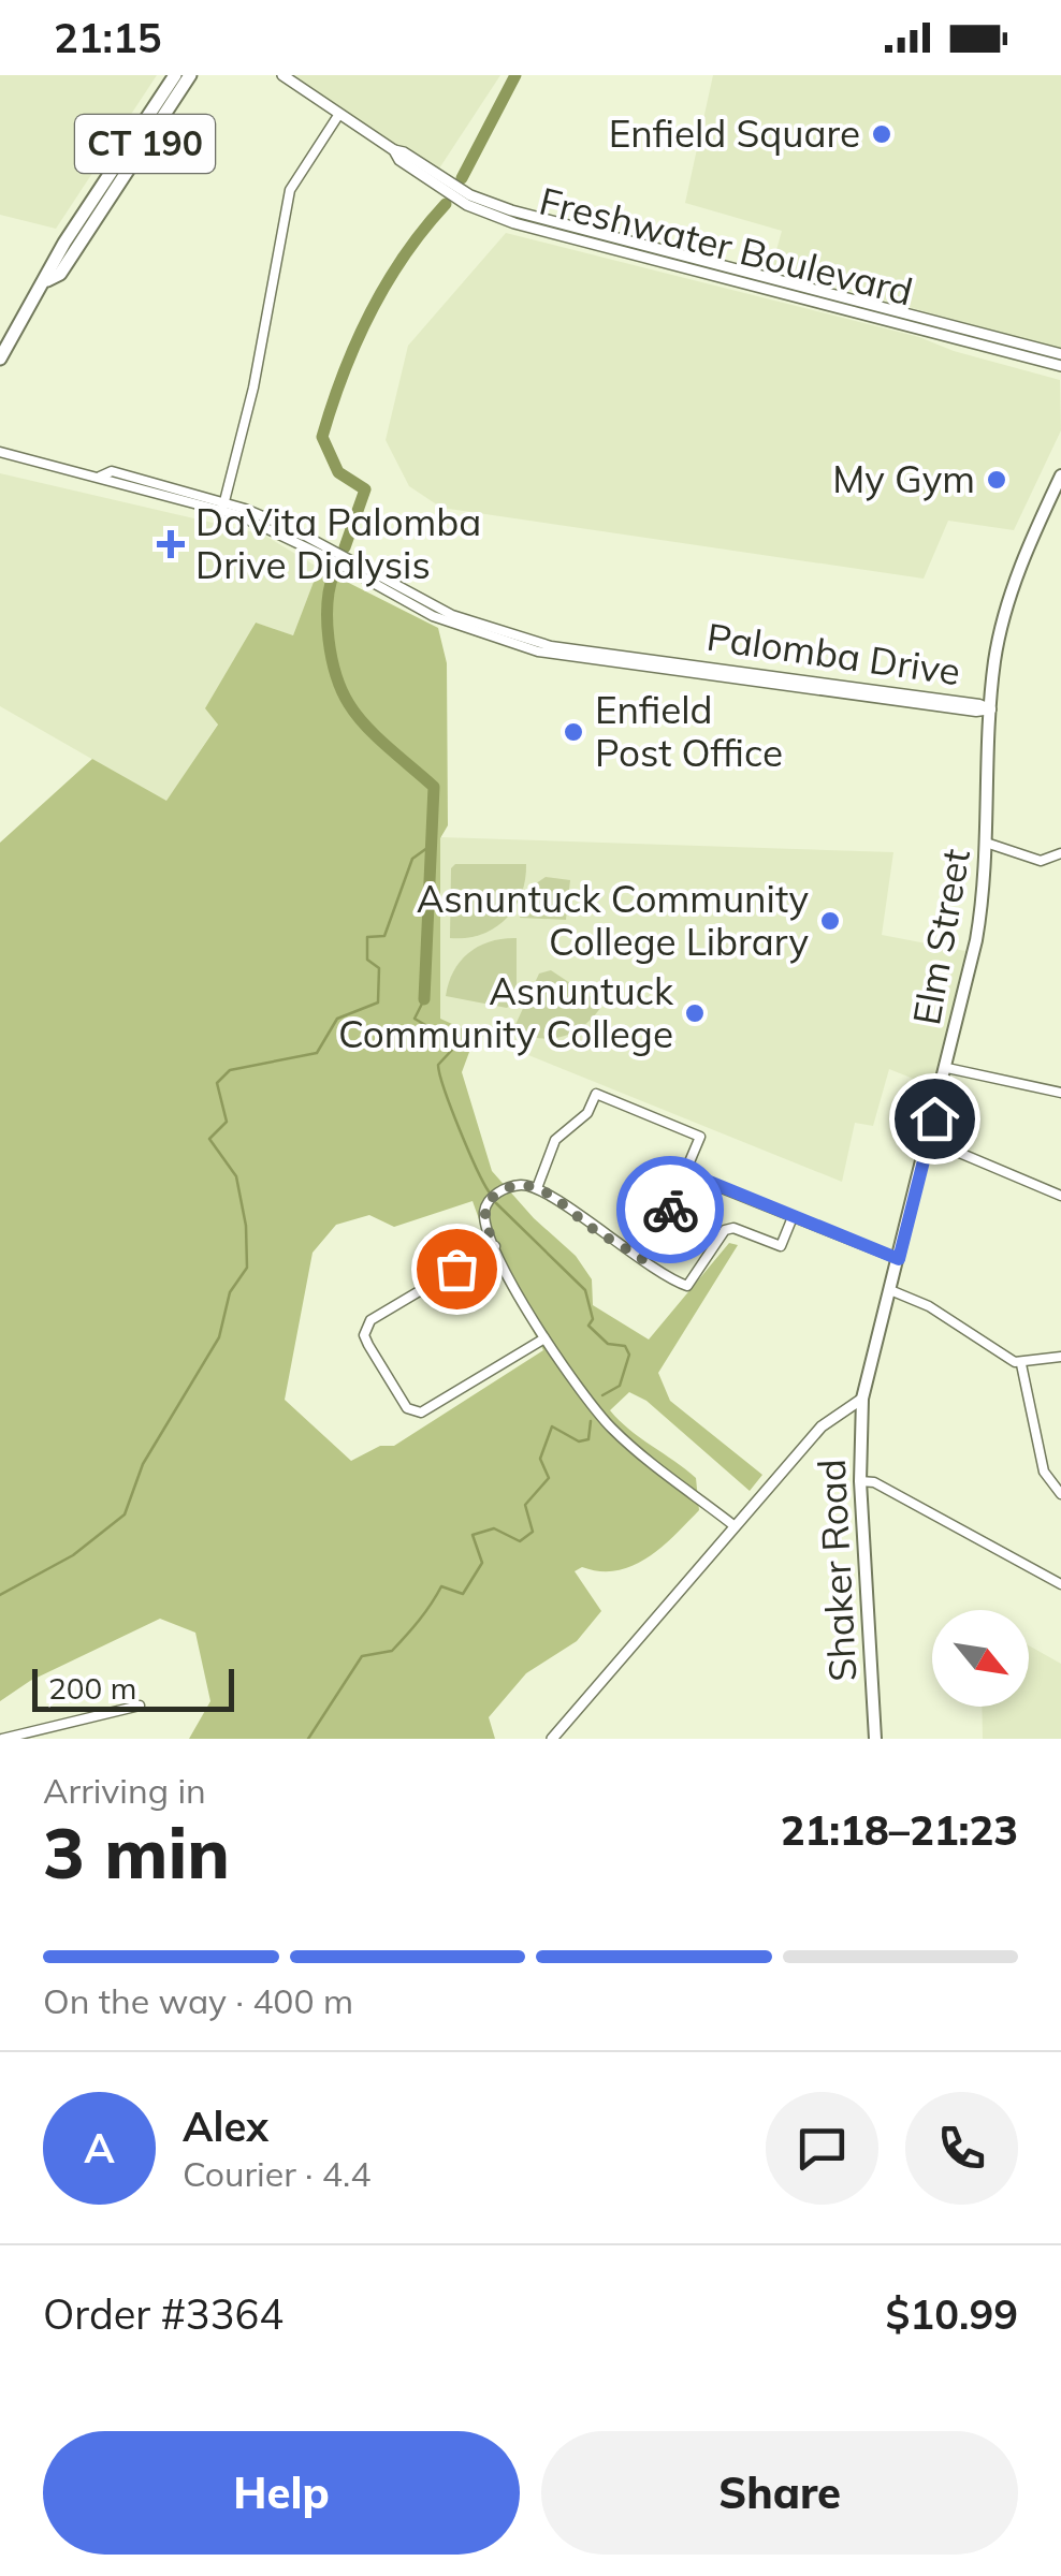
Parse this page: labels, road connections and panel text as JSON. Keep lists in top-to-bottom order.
{
  "streets": {
    "main road": ["CT 190", "Elm Street", "Shaker Road"],
    "street": ["Freshwater Boulevard", "Palomba Drive"]
  },
  "crossings": [
    ["Palomba Drive", "Elm Street"],
    ["Elm Street", "Shaker Road"]
  ],
  "places": {
    "other": [
      "Enfield Square",
      "My Gym",
      "Enfield Post Office",
      "Asnuntuck Community College Library",
      "Asnuntuck Community College"
    ],
    "health": ["DaVita Palomba Drive Dialysis"]
  },
  "scale_bar": "200 m",
  "north": "bottom right",
  "page": {
    "status": "21:15",
    "scale": "200 m",
    "heading": ["3 min", "Arriving in", "21:18–21:23"],
    "panel": [
      "Alex",
      "Courier · 4.4",
      "Order #3364",
      "$10.99"
    ],
    "bar": "On the way · 400 m",
    "round": "A",
    "buttons": ["Help", "Share"]
  }
}
